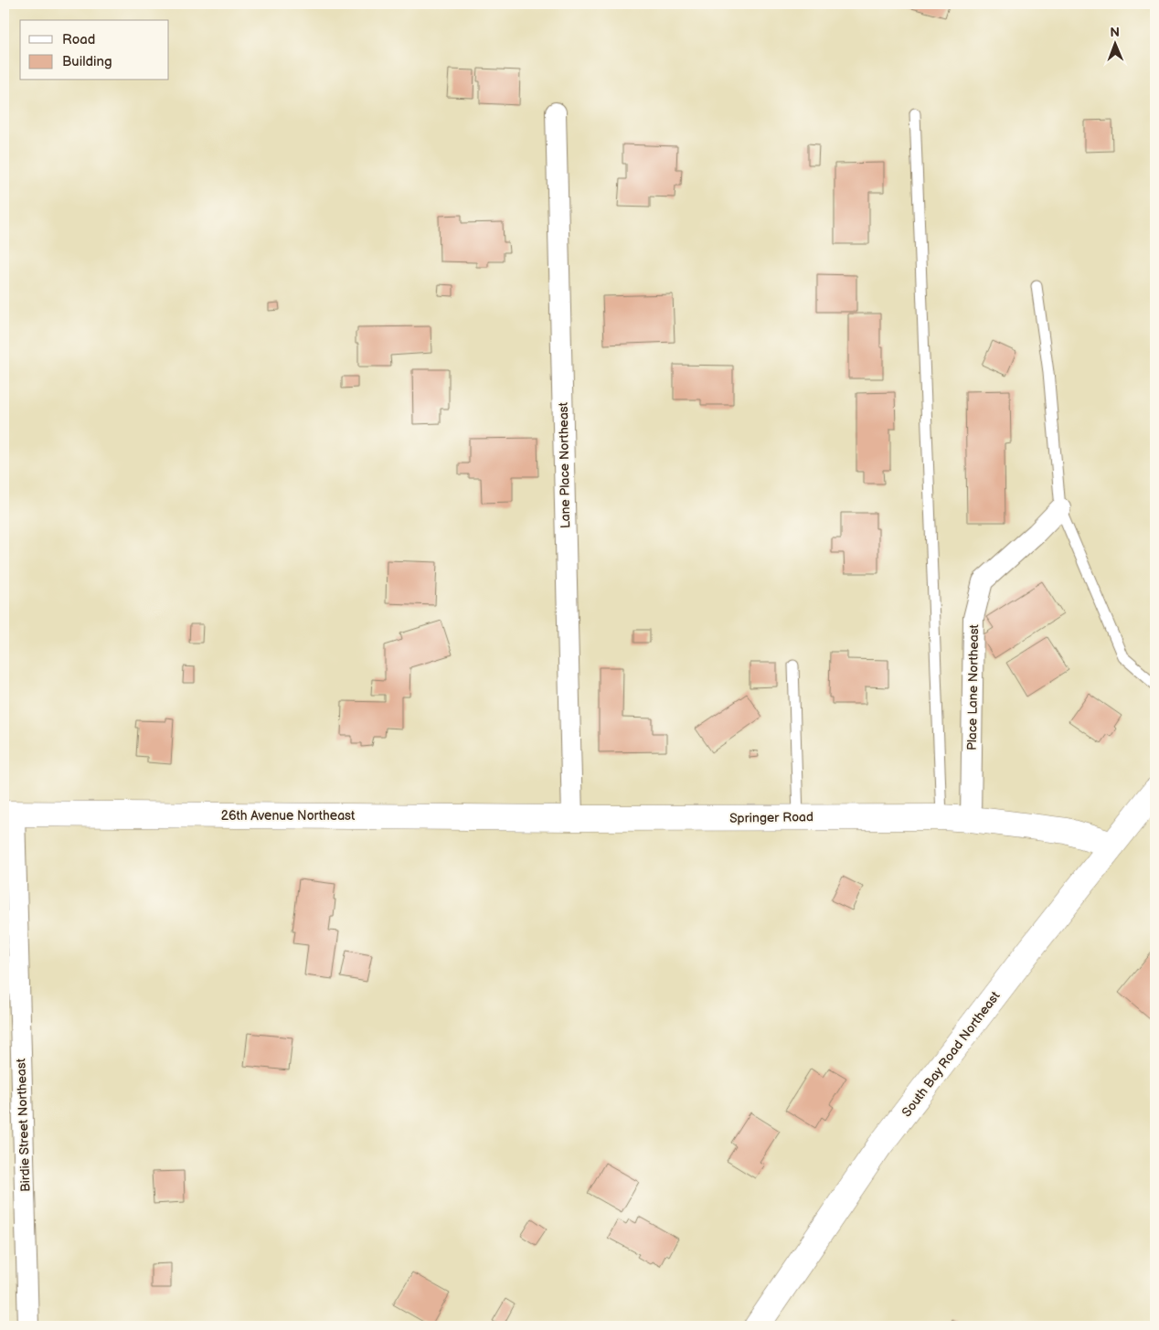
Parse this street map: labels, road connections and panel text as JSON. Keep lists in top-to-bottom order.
{
  "streets": {
    "street": [
      "Lane Place Northeast",
      "Place Lane Northeast",
      "26th Avenue Northeast",
      "Springer Road",
      "South Bay Road Northeast",
      "Birdie Street Northeast"
    ]
  },
  "crossings": [
    ["Lane Place Northeast", "26th Avenue Northeast"],
    ["Lane Place Northeast", "Springer Road"],
    ["Place Lane Northeast", "Springer Road"],
    ["26th Avenue Northeast", "Springer Road"],
    ["26th Avenue Northeast", "Birdie Street Northeast"]
  ],
  "legend": ["Road", "Building"],
  "north": "top"
}
